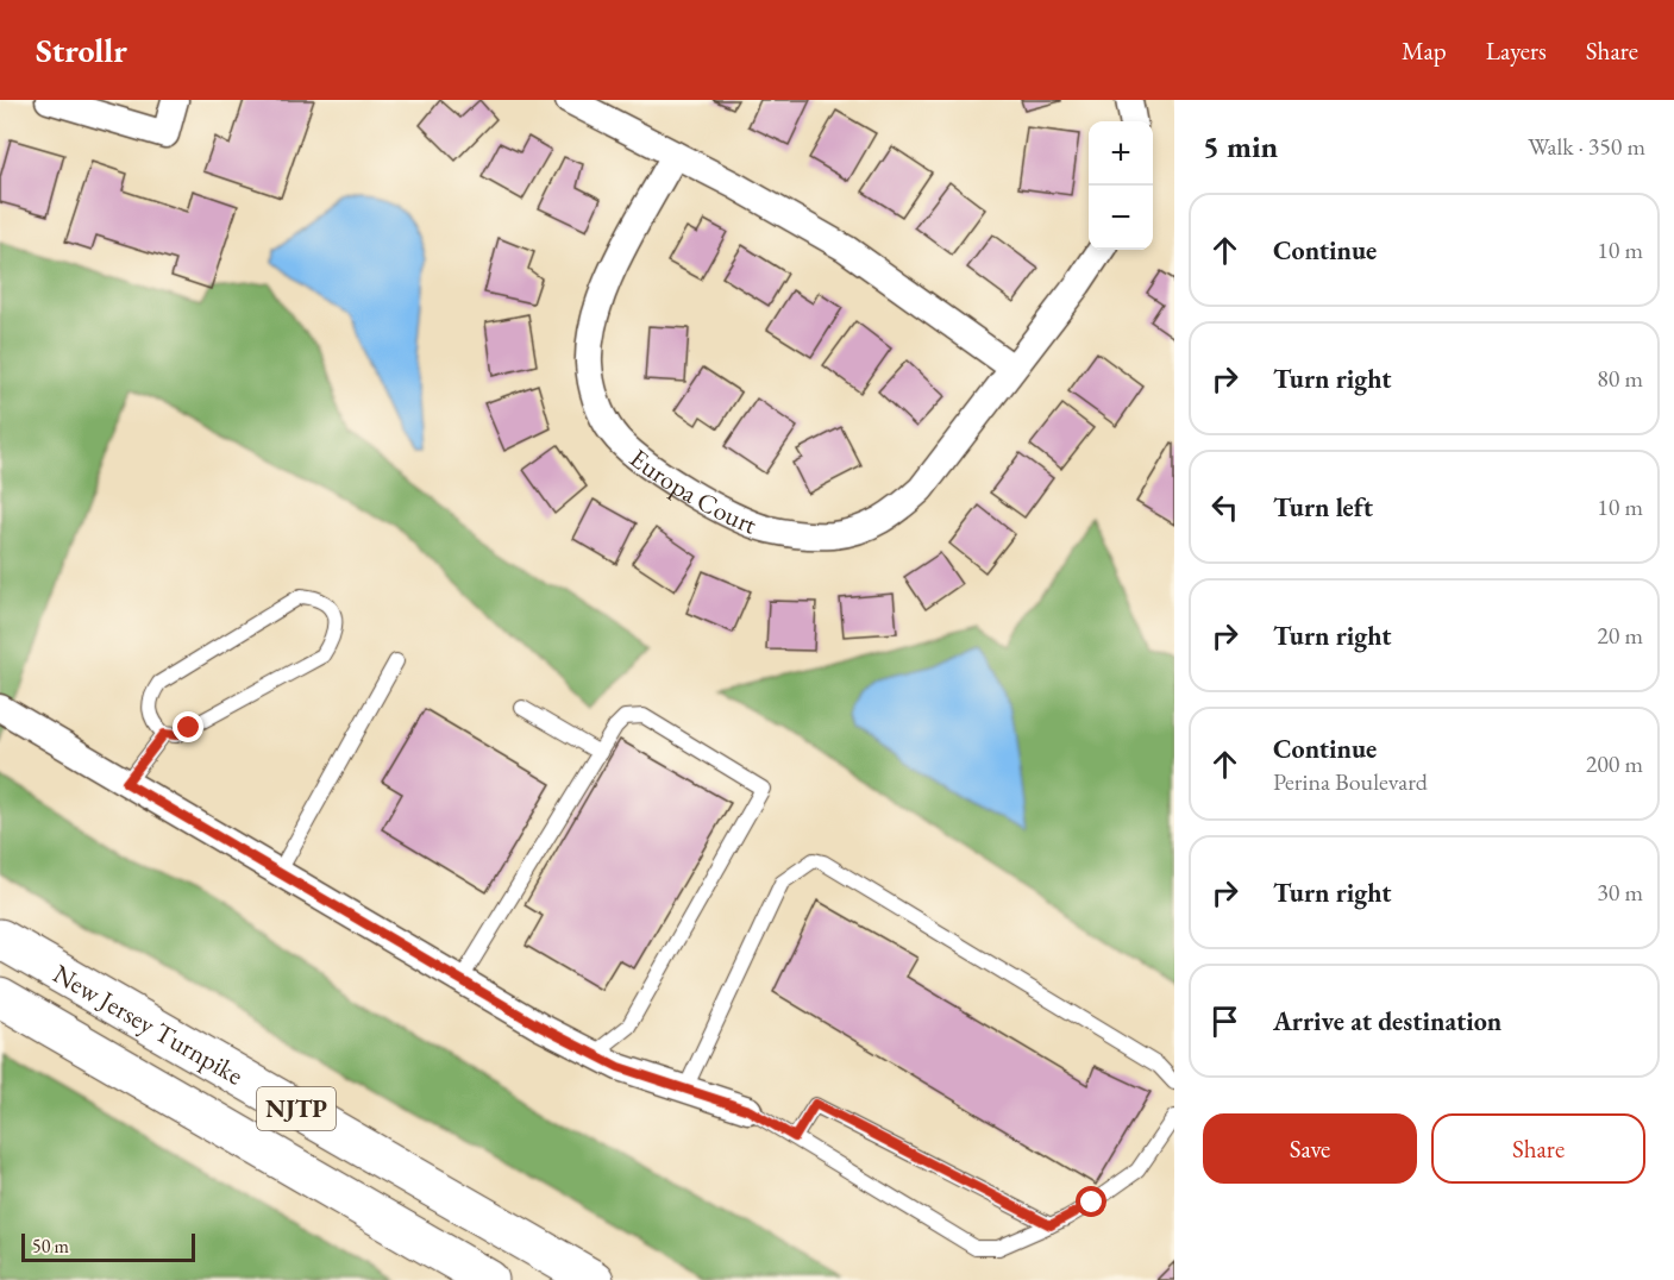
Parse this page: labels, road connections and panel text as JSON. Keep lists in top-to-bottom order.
{
  "streets": {
    "highway": ["New Jersey Turnpike", "NJTP"],
    "street": ["Europa Court"]
  },
  "scale_bar": "50 m",
  "page": {
    "header": "Strollr",
    "nav": ["Map", "Layers", "Share"],
    "heading": ["5 min", "Walk · 350 m"],
    "map_buttons": ["+", "−"],
    "list": [
      ["Continue", "10 m"],
      ["Turn right", "80 m"],
      ["Turn left", "10 m"],
      ["Turn right", "20 m"],
      ["Continue", "Perina Boulevard", "200 m"],
      ["Turn right", "30 m"],
      "Arrive at destination"
    ],
    "buttons": ["Save", "Share"],
    "scale": "50 m"
  }
}
